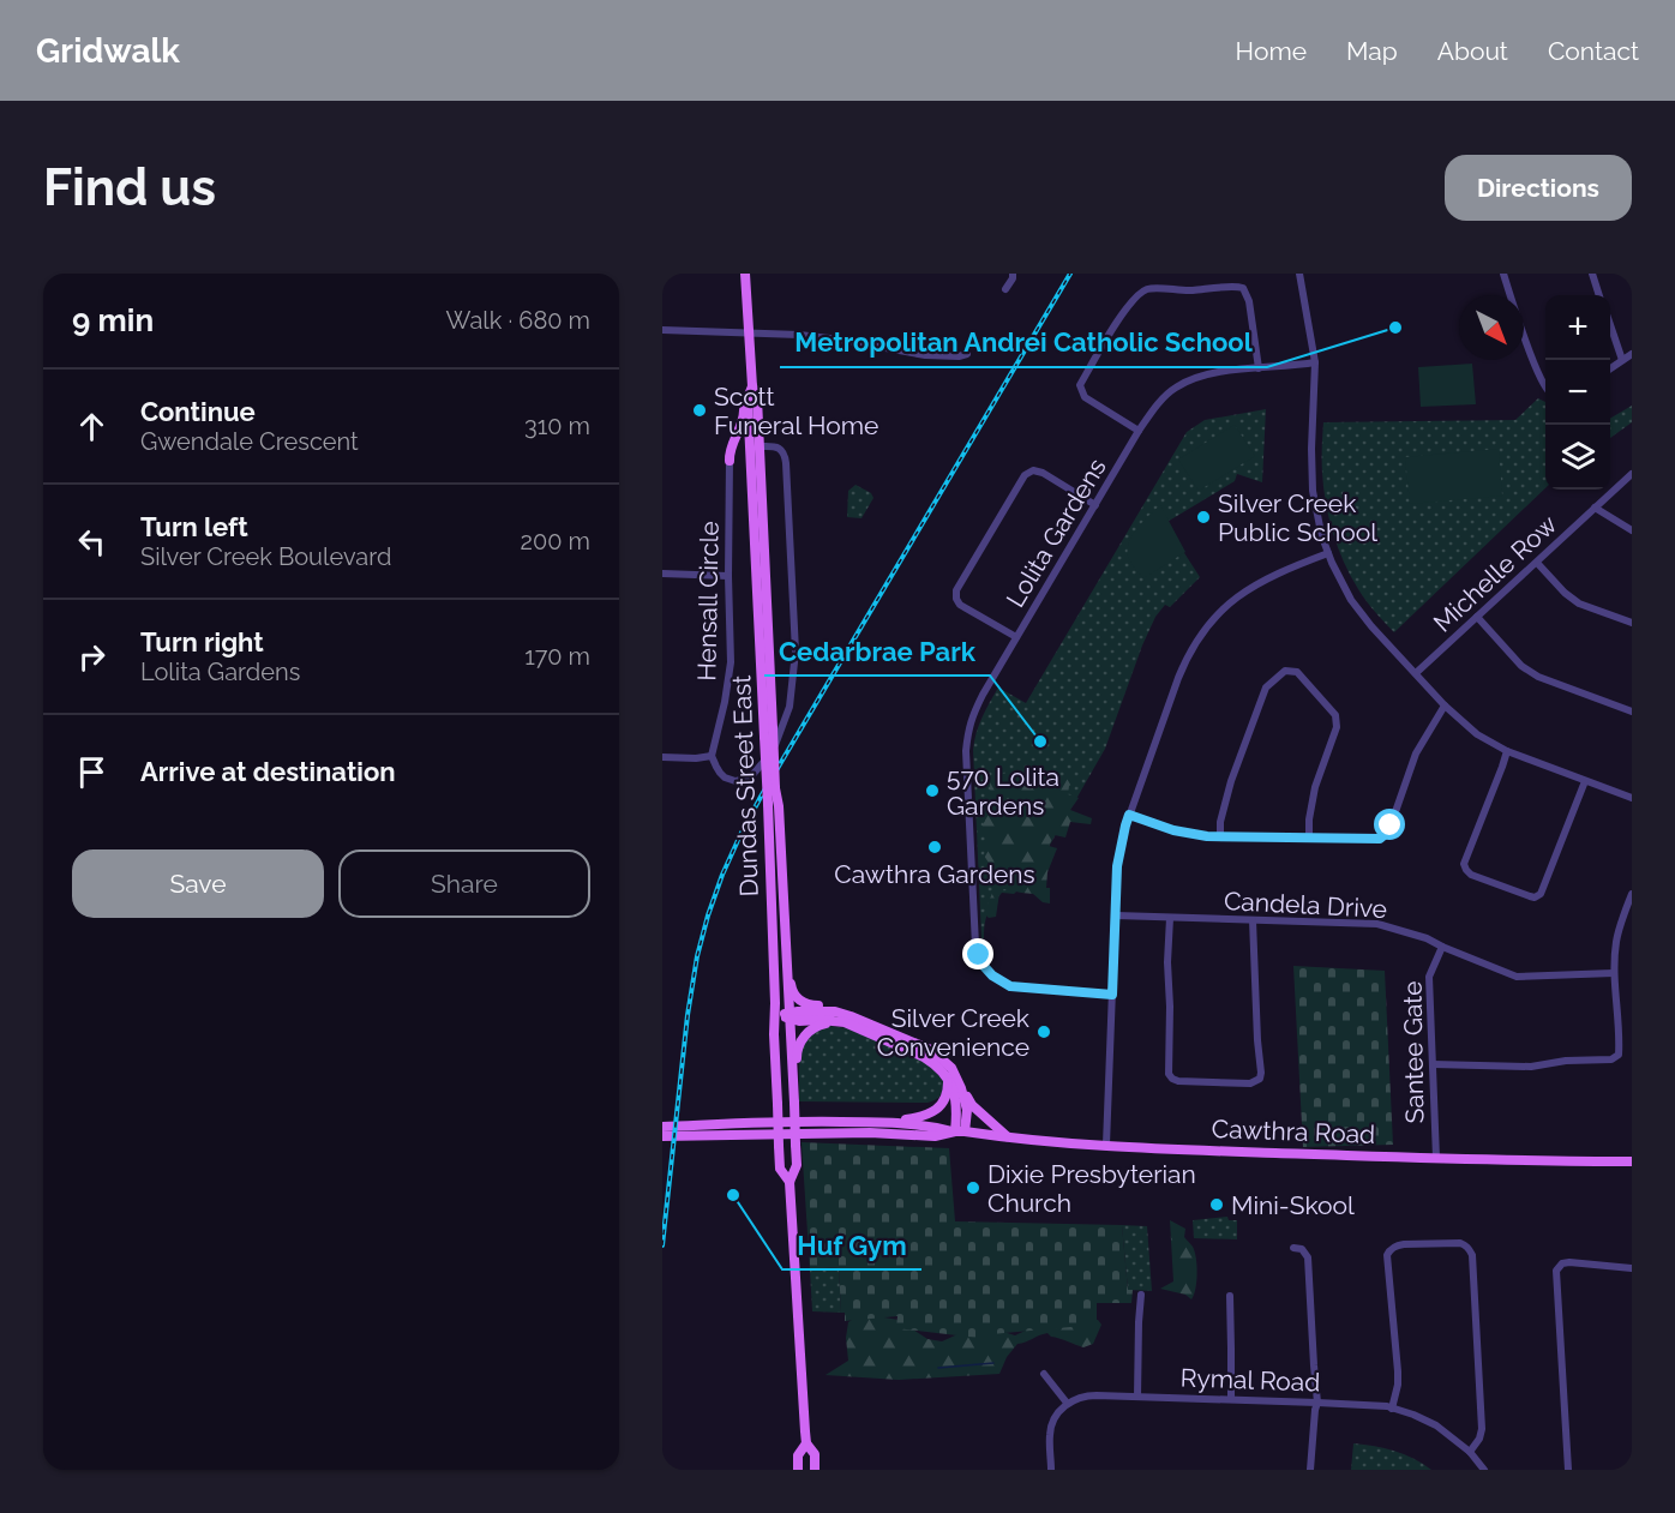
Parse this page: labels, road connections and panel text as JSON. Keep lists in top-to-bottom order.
{
  "streets": {
    "main road": ["Dundas Street East", "Cawthra Road"],
    "street": [
      "Lolita Gardens",
      "Michelle Row",
      "Hensall Circle",
      "Candela Drive",
      "Santee Gate",
      "Rymal Road"
    ]
  },
  "crossings": [
    ["Candela Drive", "Santee Gate"],
    ["Santee Gate", "Cawthra Road"]
  ],
  "places": [
    "Metropolitan Andrei Catholic School",
    "Scott Funeral Home",
    "Silver Creek Public School",
    "Cedarbrae Park",
    "570 Lolita Gardens",
    "Cawthra Gardens",
    "Silver Creek Convenience",
    "Dixie Presbyterian Church",
    "Huf Gym",
    "Mini-Skool"
  ],
  "north": "bottom right",
  "page": {
    "header": "Gridwalk",
    "nav": [
      "Home",
      "Map",
      "About",
      "Contact"
    ],
    "buttons": [
      "Directions",
      ["Save", "Share"]
    ],
    "title": "Find us",
    "heading": ["9 min", "Walk · 680 m"],
    "map_buttons": ["+", "−"],
    "list": [
      ["Continue", "Gwendale Crescent", "310 m"],
      ["Turn left", "Silver Creek Boulevard", "200 m"],
      ["Turn right", "Lolita Gardens", "170 m"],
      "Arrive at destination"
    ]
  }
}
